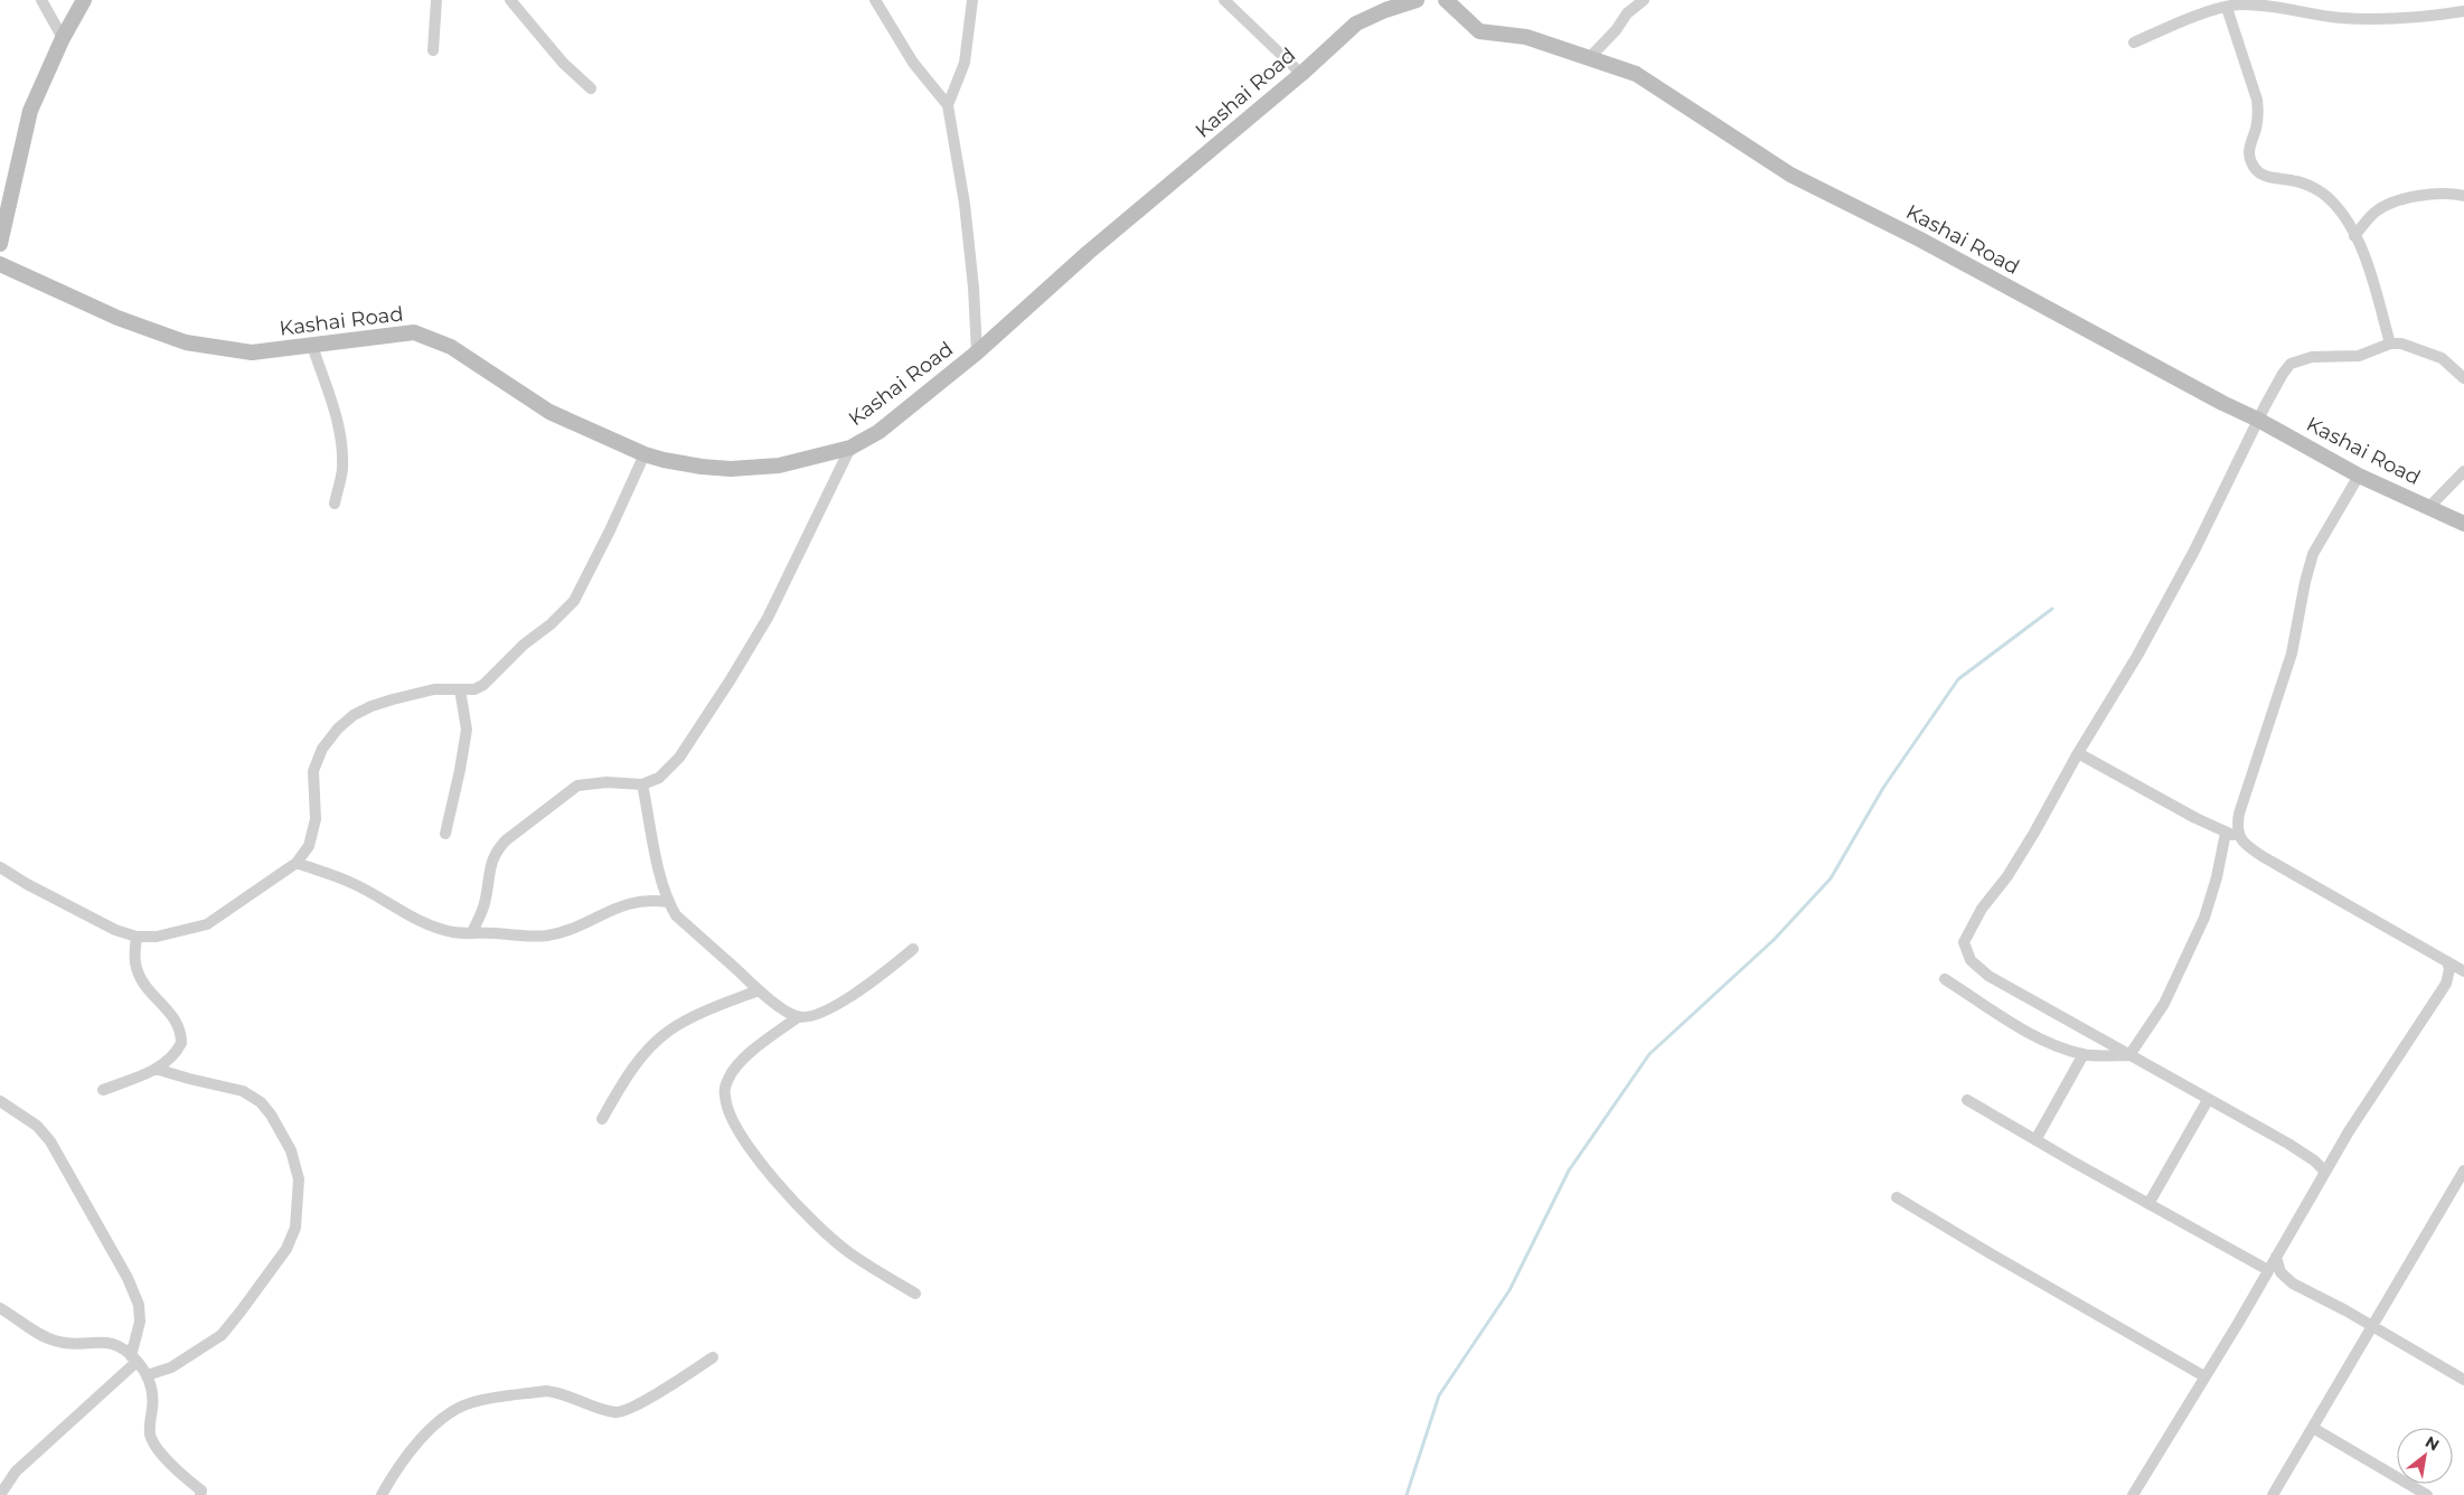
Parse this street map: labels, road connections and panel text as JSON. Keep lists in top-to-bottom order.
{
  "streets": {
    "street": ["Kashai Road"]
  },
  "north": "top right"
}
